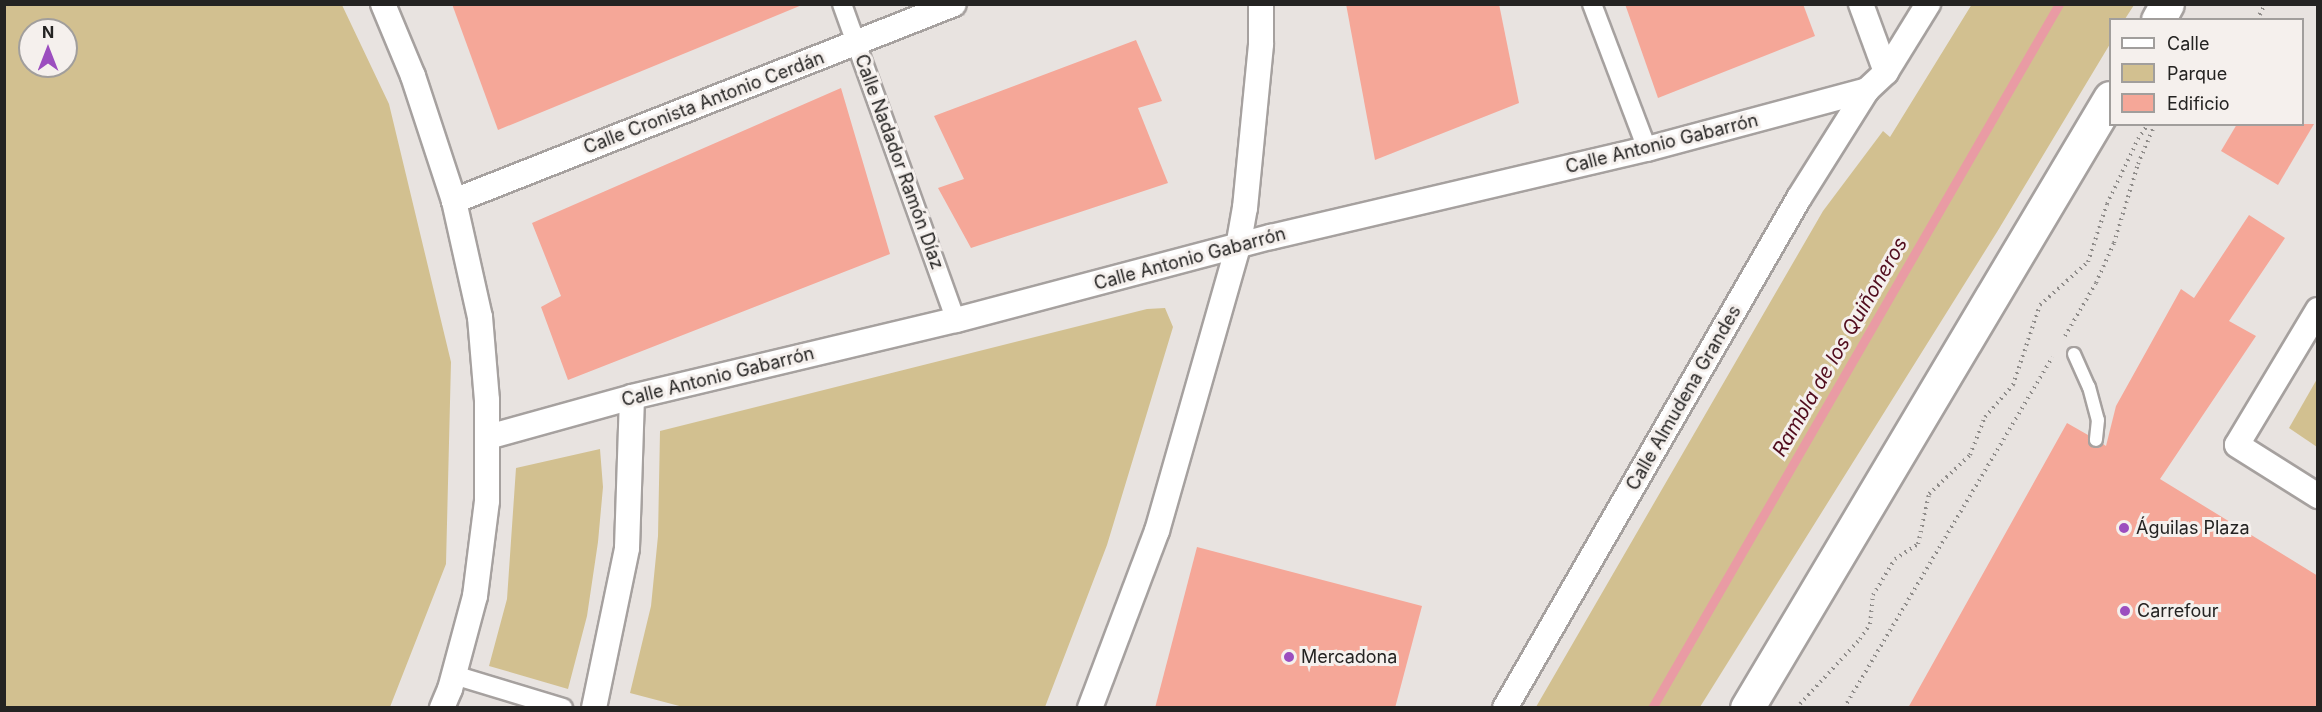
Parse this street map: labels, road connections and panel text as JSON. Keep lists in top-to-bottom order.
{
  "streets": {
    "street": [
      "Calle Cronista Antonio Cerdán",
      "Calle Antonio Gabarrón",
      "Calle Nadador Ramón Díaz",
      "Calle Almudena Grandes"
    ]
  },
  "crossings": [
    ["Calle Cronista Antonio Cerdán", "Calle Nadador Ramón Díaz"],
    ["Calle Antonio Gabarrón", "Calle Nadador Ramón Díaz"],
    ["Calle Antonio Gabarrón", "Calle Almudena Grandes"]
  ],
  "water": ["Rambla de los Quiñoneros"],
  "places": ["Águilas Plaza", "Carrefour", "Mercadona"],
  "legend": ["Calle", "Parque", "Edificio"],
  "north": "top"
}
